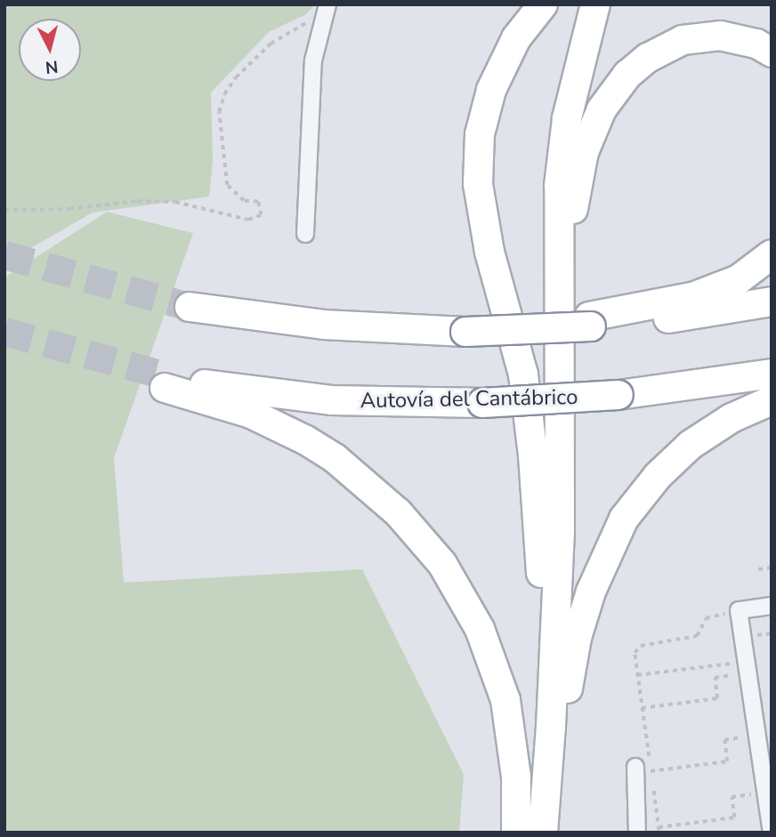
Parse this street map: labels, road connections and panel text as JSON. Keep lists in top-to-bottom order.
{
  "streets": {
    "highway": ["Autovía del Cantábrico"]
  },
  "north": "bottom"
}
